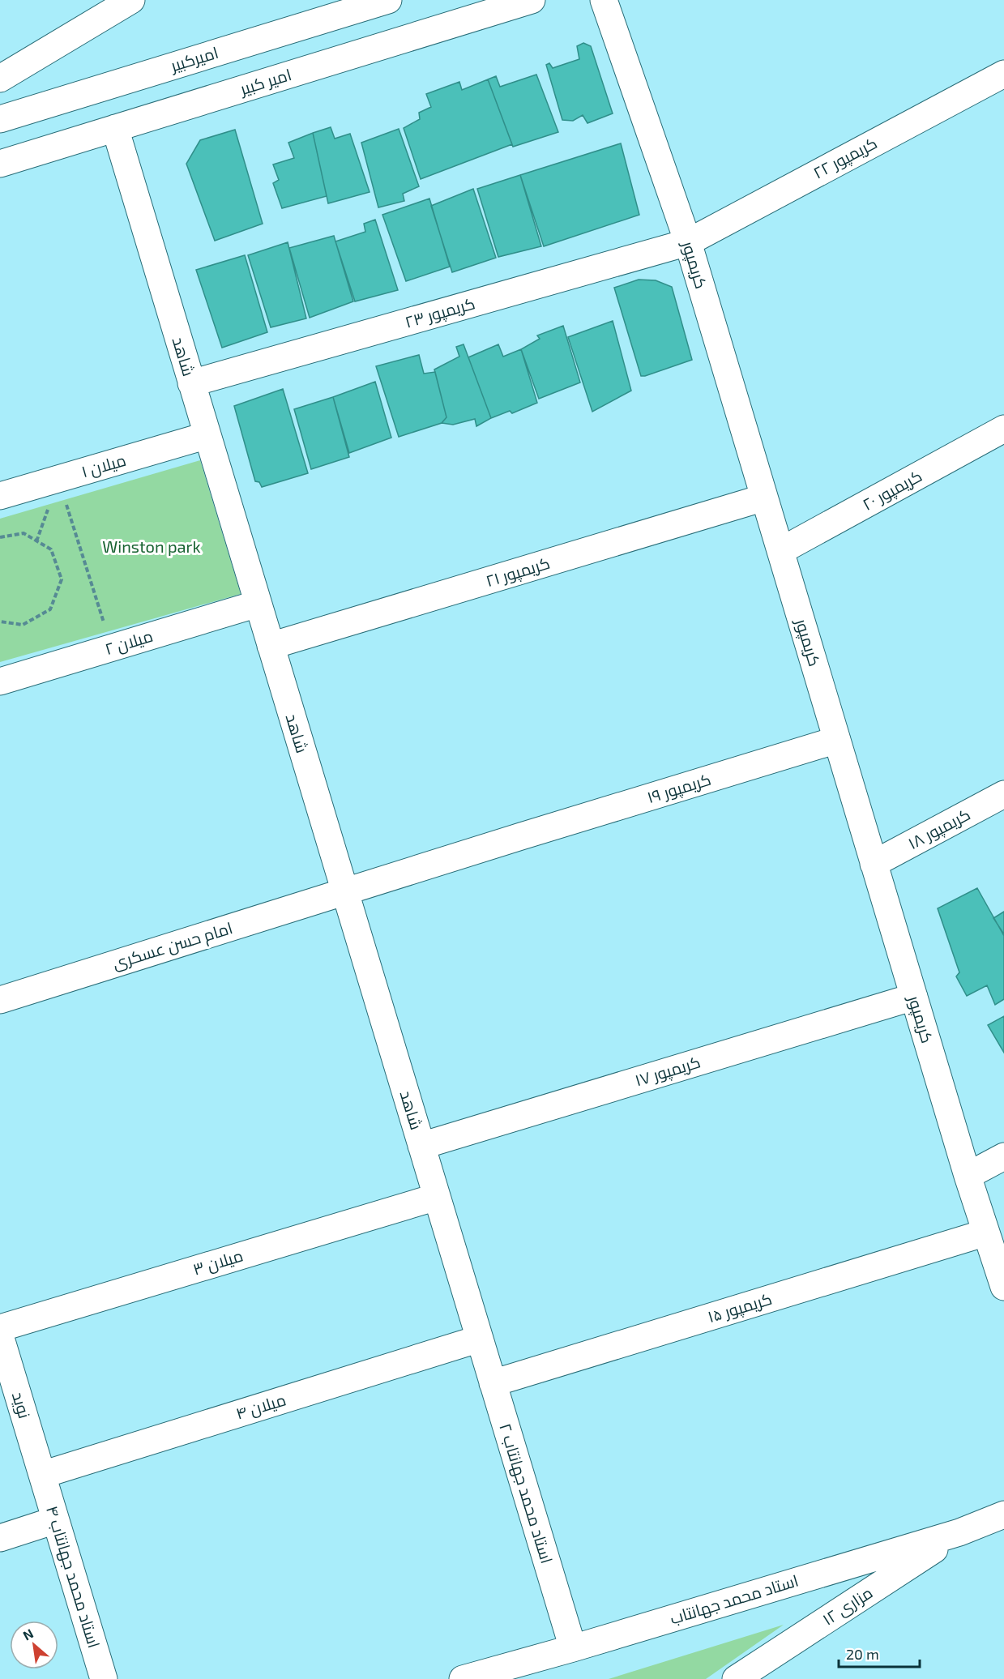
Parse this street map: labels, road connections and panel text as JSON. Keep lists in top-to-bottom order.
{
  "streets": {
    "street": [
      "امیرکبیر",
      "امیر کبیر",
      "کریمپور ۲۲",
      "کریمپور",
      "کریمپور ۲۳",
      "شاهد",
      "میلان ۱",
      "کریمپور ۲۰",
      "کریمپور ۲۱",
      "میلان ۲",
      "کریمپور ۱۹",
      "کریمپور ۱۸",
      "امام حسن عسکری",
      "کریمپور ۱۷",
      "میلان ۳",
      "کریمپور ۱۵",
      "نوید",
      "میلان ۴",
      "استاد محمد جهانتاب ۲",
      "استاد محمد جهانتاب ۴",
      "استاد محمد جهانتاب",
      "مزاری ۱۲"
    ]
  },
  "crossings": [
    ["امیر کبیر", "شاهد"],
    ["کریمپور ۲۲", "کریمپور"],
    ["کریمپور ۲۲", "کریمپور ۲۳"],
    ["کریمپور", "کریمپور ۲۳"],
    ["کریمپور", "کریمپور ۲۰"],
    ["کریمپور", "کریمپور ۲۱"],
    ["کریمپور", "کریمپور ۱۹"],
    ["کریمپور", "کریمپور ۱۸"],
    ["کریمپور", "کریمپور ۱۷"],
    ["کریمپور", "کریمپور ۱۵"],
    ["کریمپور ۲۳", "شاهد"],
    ["شاهد", "میلان ۱"],
    ["شاهد", "کریمپور ۲۱"],
    ["شاهد", "میلان ۲"],
    ["شاهد", "کریمپور ۱۹"],
    ["شاهد", "امام حسن عسکری"],
    ["شاهد", "کریمپور ۱۷"],
    ["شاهد", "میلان ۳"],
    ["شاهد", "میلان ۴"],
    ["شاهد", "استاد محمد جهانتاب ۲"],
    ["کریمپور ۱۹", "امام حسن عسکری"],
    ["کریمپور ۱۵", "استاد محمد جهانتاب ۲"],
    ["نوید", "میلان ۴"],
    ["نوید", "استاد محمد جهانتاب ۴"],
    ["میلان ۴", "استاد محمد جهانتاب ۲"],
    ["میلان ۴", "استاد محمد جهانتاب ۴"],
    ["استاد محمد جهانتاب ۲", "استاد محمد جهانتاب"],
    ["استاد محمد جهانتاب", "مزاری ۱۲"]
  ],
  "parks": ["Winston park"],
  "scale_bar": "20 m",
  "north": "top left"
}
